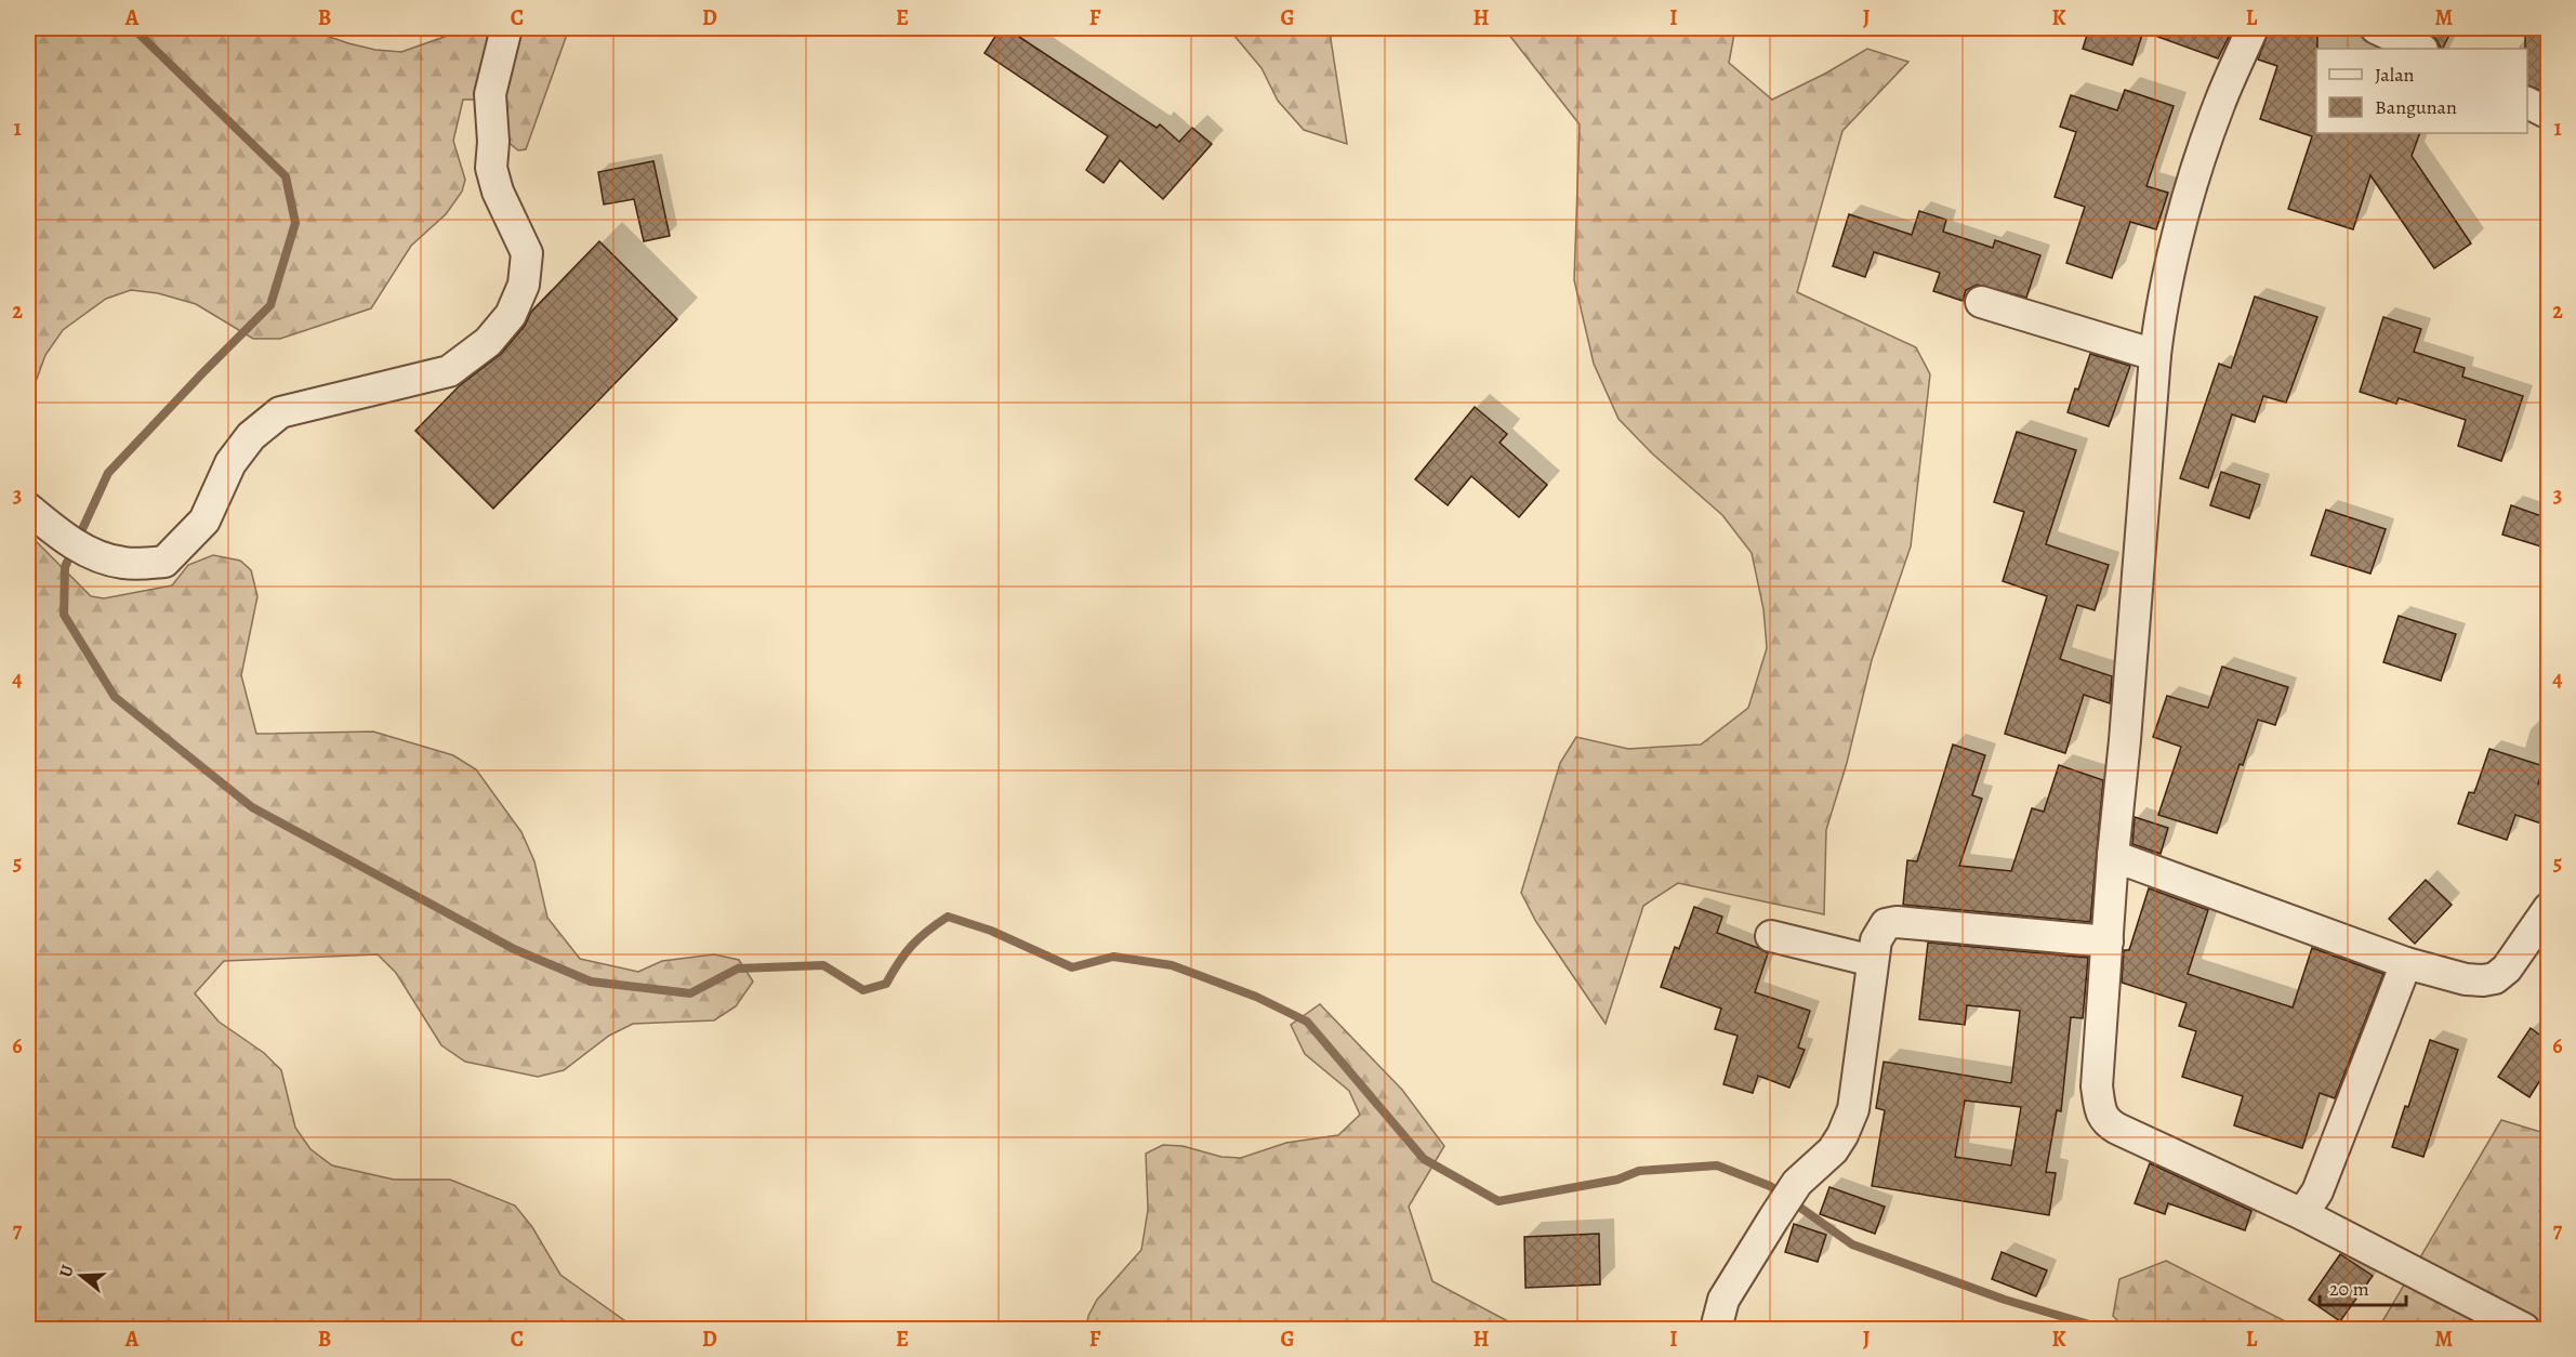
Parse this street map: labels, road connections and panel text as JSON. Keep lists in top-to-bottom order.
{
  "legend": ["Jalan", "Bangunan"],
  "scale_bar": "20 m",
  "north": "left",
  "grid": {
    "columns": [
      "A",
      "B",
      "C",
      "D",
      "E",
      "F",
      "G",
      "H",
      "I",
      "J",
      "K",
      "L",
      "M"
    ],
    "rows": [
      "1",
      "2",
      "3",
      "4",
      "5",
      "6",
      "7"
    ]
  }
}
